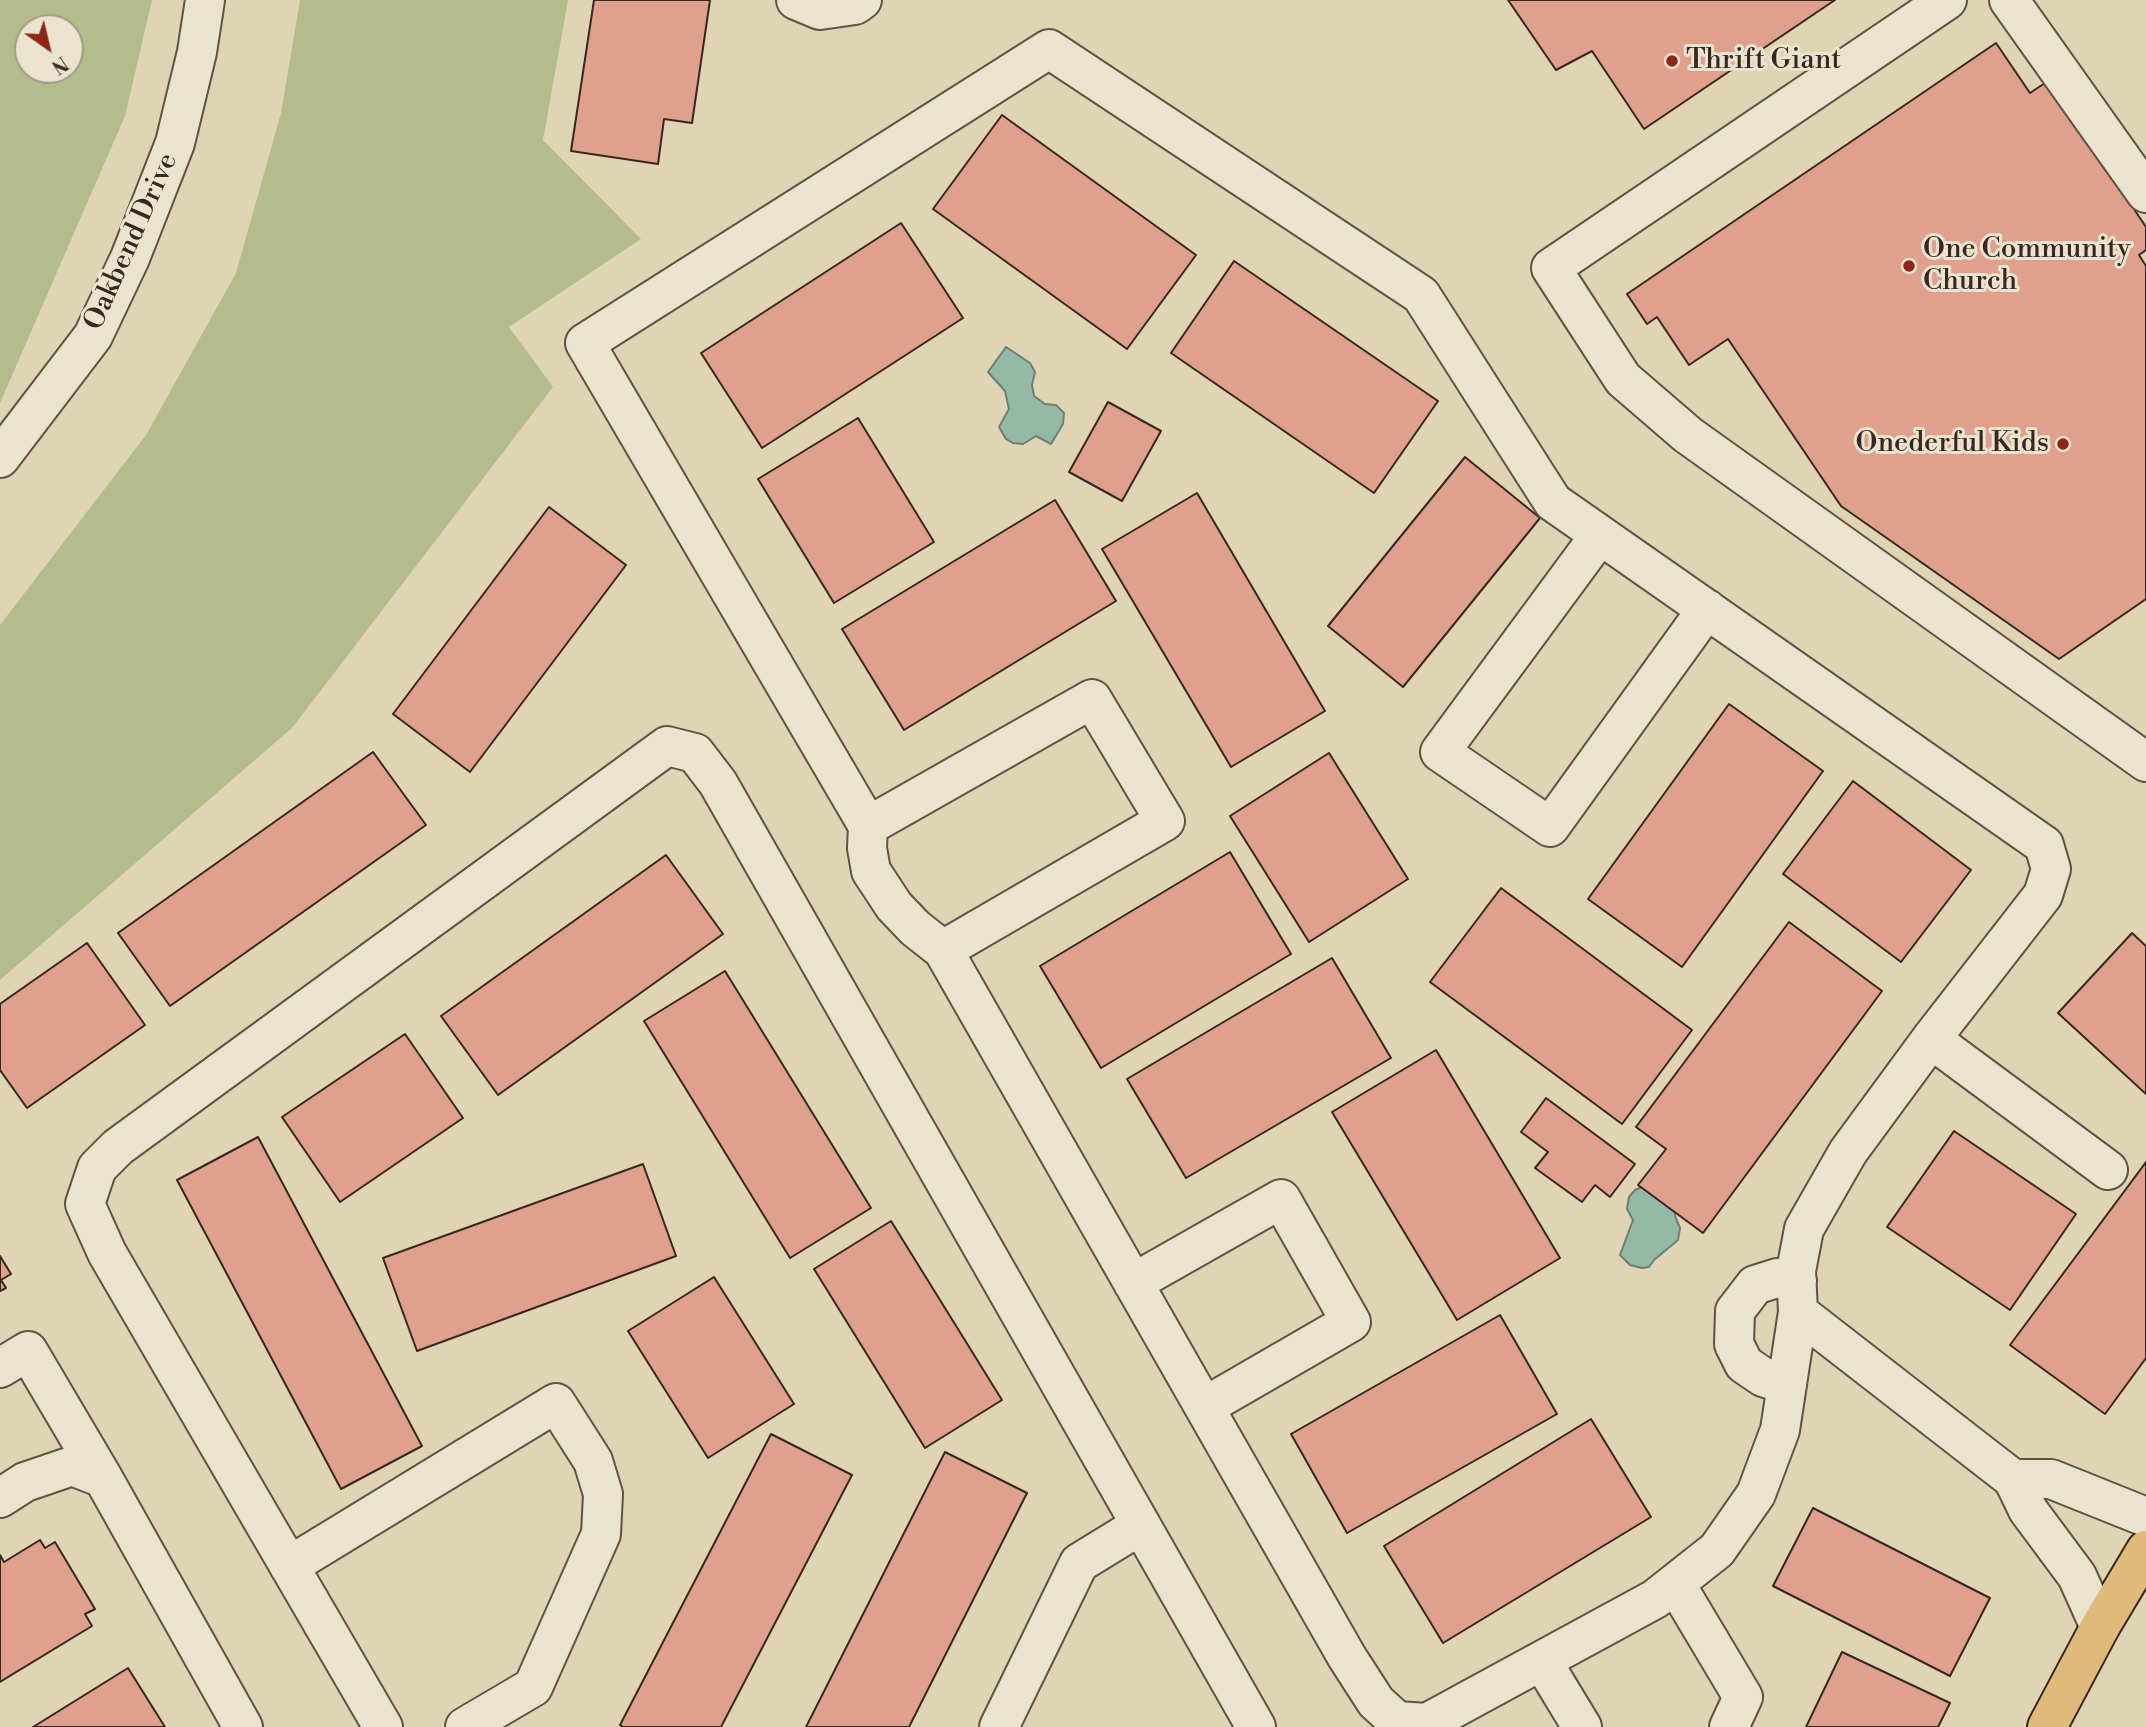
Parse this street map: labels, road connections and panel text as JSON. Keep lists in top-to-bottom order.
{
  "streets": {
    "street": ["Oakbend Drive"]
  },
  "places": ["Thrift Giant", "One Community Church", "Onederful Kids"],
  "north": "bottom right"
}
